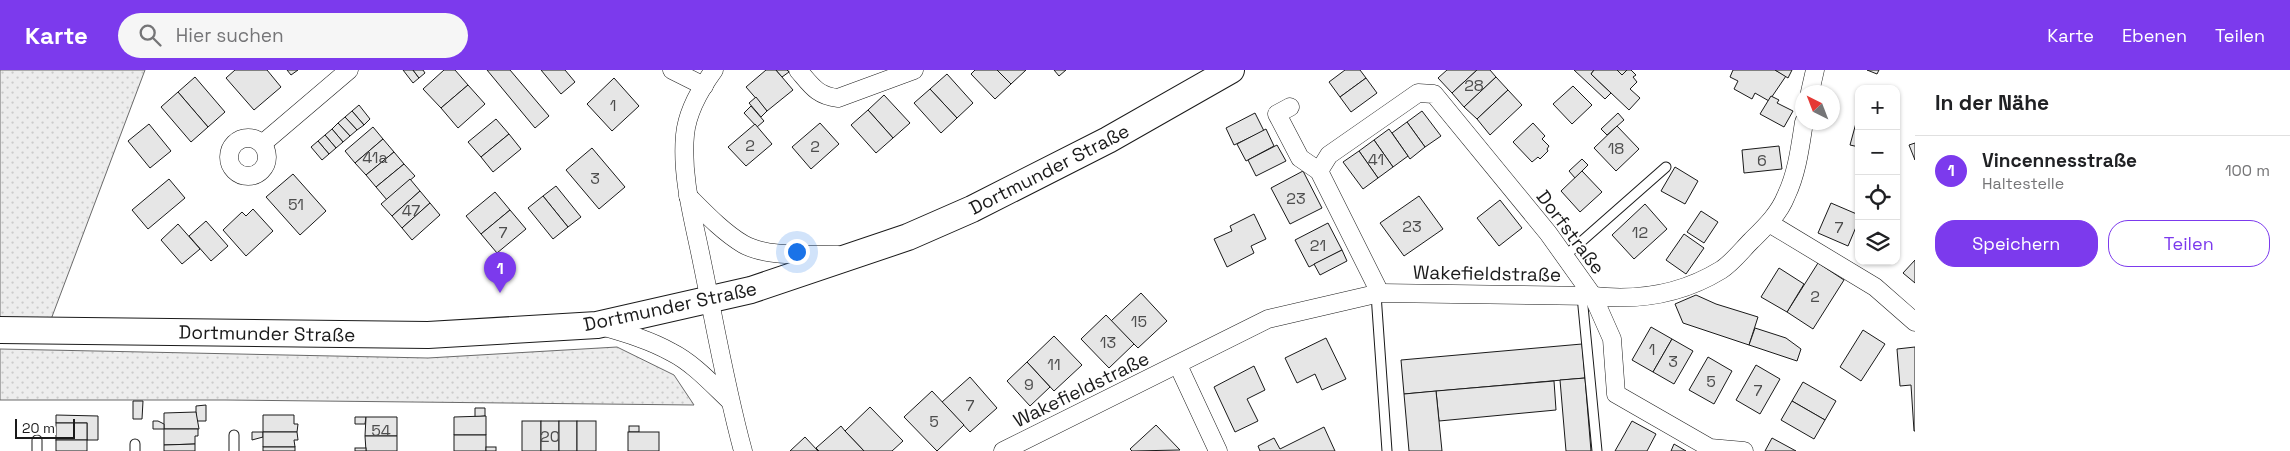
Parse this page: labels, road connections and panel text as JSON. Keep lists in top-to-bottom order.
{
  "streets": {
    "main road": ["Dortmunder Straße"],
    "street": ["Dorfstraße", "Wakefieldstraße"]
  },
  "crossings": [
    ["Dorfstraße", "Wakefieldstraße"]
  ],
  "house_numbers": [
    "28",
    "1",
    "2",
    "2",
    "18",
    "41a",
    "41",
    "6",
    "3",
    "23",
    "51",
    "47",
    "23",
    "7",
    "7",
    "12",
    "21",
    "2",
    "15",
    "13",
    "1",
    "3",
    "11",
    "5",
    "9",
    "7",
    "7",
    "5",
    "54",
    "20"
  ],
  "scale_bar": "20 m",
  "north": "top left",
  "page": {
    "header": "Karte",
    "search": "Hier suchen",
    "nav": ["Karte", "Ebenen", "Teilen"],
    "heading": "In der Nähe",
    "map_buttons": ["+", "−"],
    "list": [
      {
        "mark": "1",
        "name": "Vincennesstraße",
        "note": "Haltestelle",
        "value": "100 m"
      }
    ],
    "buttons": ["Speichern", "Teilen"],
    "pins": "1",
    "scale": "20 m"
  }
}
